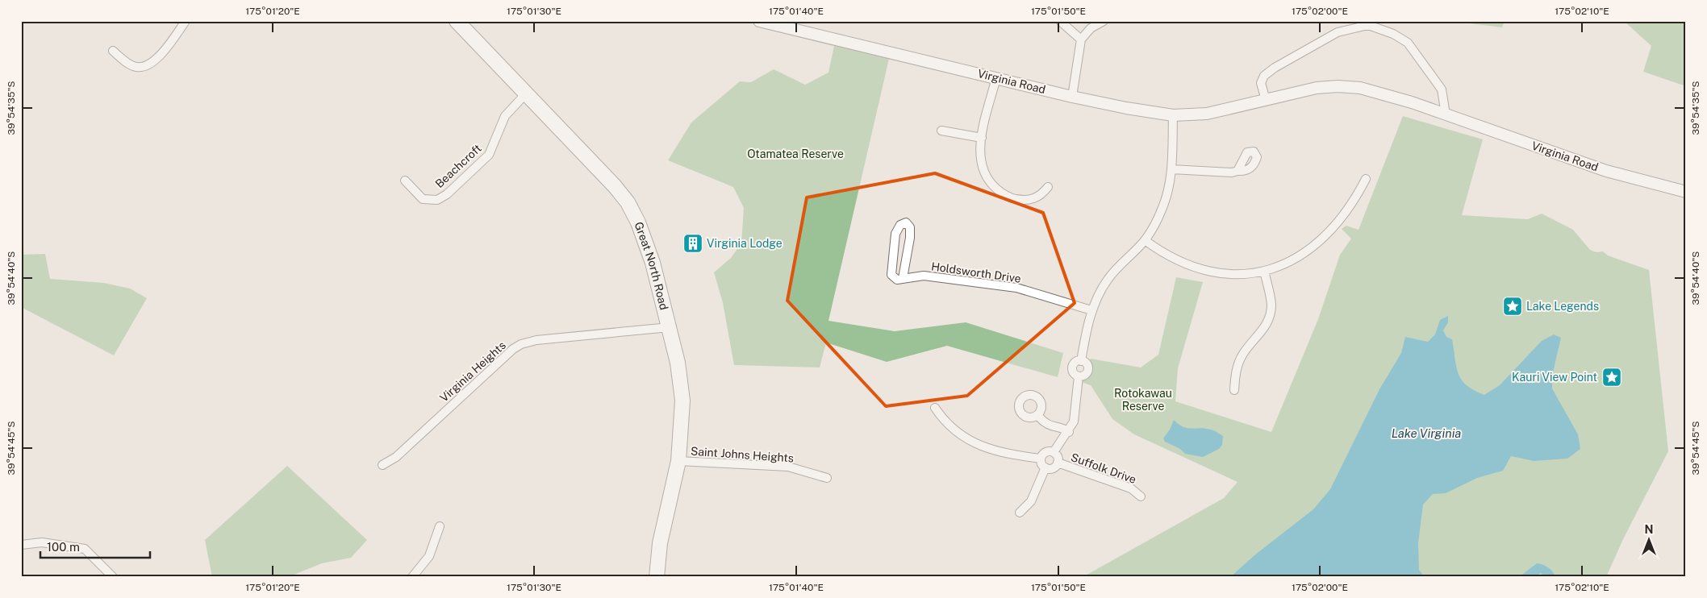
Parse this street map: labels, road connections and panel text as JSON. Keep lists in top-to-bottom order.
{
  "streets": {
    "highway": ["Great North Road"],
    "street": [
      "Virginia Road",
      "Beachcroft",
      "Holdsworth Drive",
      "Virginia Heights",
      "Saint Johns Heights",
      "Suffolk Drive"
    ]
  },
  "crossings": [
    ["Beachcroft", "Great North Road"],
    ["Great North Road", "Virginia Heights"],
    ["Great North Road", "Saint Johns Heights"]
  ],
  "water": ["Lake Virginia"],
  "parks": ["Otamatea Reserve", "Rotokawau Reserve"],
  "places": {
    "building": ["Virginia Lodge"],
    "place": ["Lake Legends", "Kauri View Point"]
  },
  "scale_bar": "100 m",
  "north": "top",
  "coordinates": [
    "175°01'20\"E",
    "175°01'30\"E",
    "175°01'40\"E",
    "175°01'50\"E",
    "175°02'00\"E",
    "175°02'10\"E",
    "39°54'35\"S",
    "39°54'40\"S",
    "39°54'45\"S"
  ]
}
